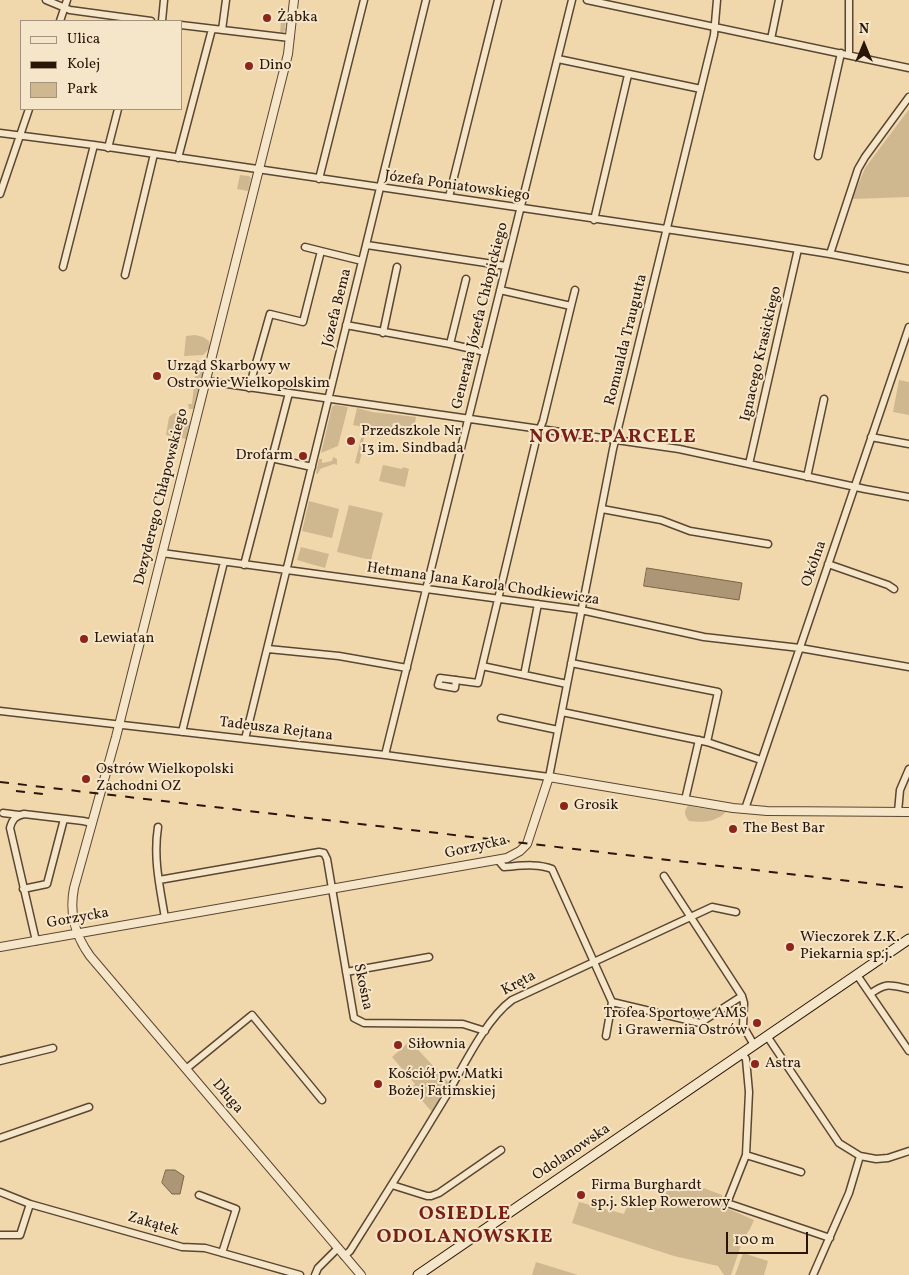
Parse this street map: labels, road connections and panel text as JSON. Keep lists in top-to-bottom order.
{
  "streets": {
    "main road": ["Odolanowska"],
    "street": [
      "Józefa Poniatowskiego",
      "Józefa Bema",
      "Generała Józefa Chłopickiego",
      "Romualda Traugutta",
      "Ignacego Krasickiego",
      "Dezyderego Chłapowskiego",
      "Okólna",
      "Hetmana Jana Karola Chodkiewicza",
      "Tadeusza Rejtana",
      "Gorzycka",
      "Kręta",
      "Skośna",
      "Długa",
      "Zakątek"
    ]
  },
  "crossings": [
    ["Józefa Poniatowskiego", "Józefa Bema"],
    ["Józefa Poniatowskiego", "Generała Józefa Chłopickiego"],
    ["Józefa Poniatowskiego", "Romualda Traugutta"],
    ["Józefa Poniatowskiego", "Ignacego Krasickiego"],
    ["Józefa Poniatowskiego", "Dezyderego Chłapowskiego"],
    ["Józefa Bema", "Hetmana Jana Karola Chodkiewicza"],
    ["Józefa Bema", "Tadeusza Rejtana"],
    ["Generała Józefa Chłopickiego", "Hetmana Jana Karola Chodkiewicza"],
    ["Generała Józefa Chłopickiego", "Tadeusza Rejtana"],
    ["Romualda Traugutta", "Hetmana Jana Karola Chodkiewicza"],
    ["Romualda Traugutta", "Tadeusza Rejtana"],
    ["Romualda Traugutta", "Gorzycka"],
    ["Dezyderego Chłapowskiego", "Hetmana Jana Karola Chodkiewicza"],
    ["Dezyderego Chłapowskiego", "Tadeusza Rejtana"],
    ["Dezyderego Chłapowskiego", "Gorzycka"],
    ["Dezyderego Chłapowskiego", "Długa"],
    ["Okólna", "Hetmana Jana Karola Chodkiewicza"],
    ["Tadeusza Rejtana", "Gorzycka"],
    ["Gorzycka", "Skośna"],
    ["Gorzycka", "Długa"],
    ["Kręta", "Skośna"],
    ["Kręta", "Długa"]
  ],
  "districts": ["NOWE PARCELE", "OSIEDLE ODOLANOWSKIE"],
  "places": [
    "Żabka",
    "Dino",
    "Urząd Skarbowy w Ostrowie Wielkopolskim",
    "Przedszkole Nr 13 im. Sindbada",
    "Drofarm",
    "Lewiatan",
    "Ostrów Wielkopolski Zachodni OZ",
    "Grosik",
    "The Best Bar",
    "Wieczorek Z.K. Piekarnia sp.j.",
    "Trofea Sportowe AMS i Grawernia Ostrów",
    "Siłownia",
    "Astra",
    "Kościół pw. Matki Bożej Fatimskiej",
    "Firma Burghardt sp.j. Sklep Rowerowy"
  ],
  "legend": ["Ulica", "Kolej", "Park"],
  "scale_bar": "100 m",
  "north": "top"
}
